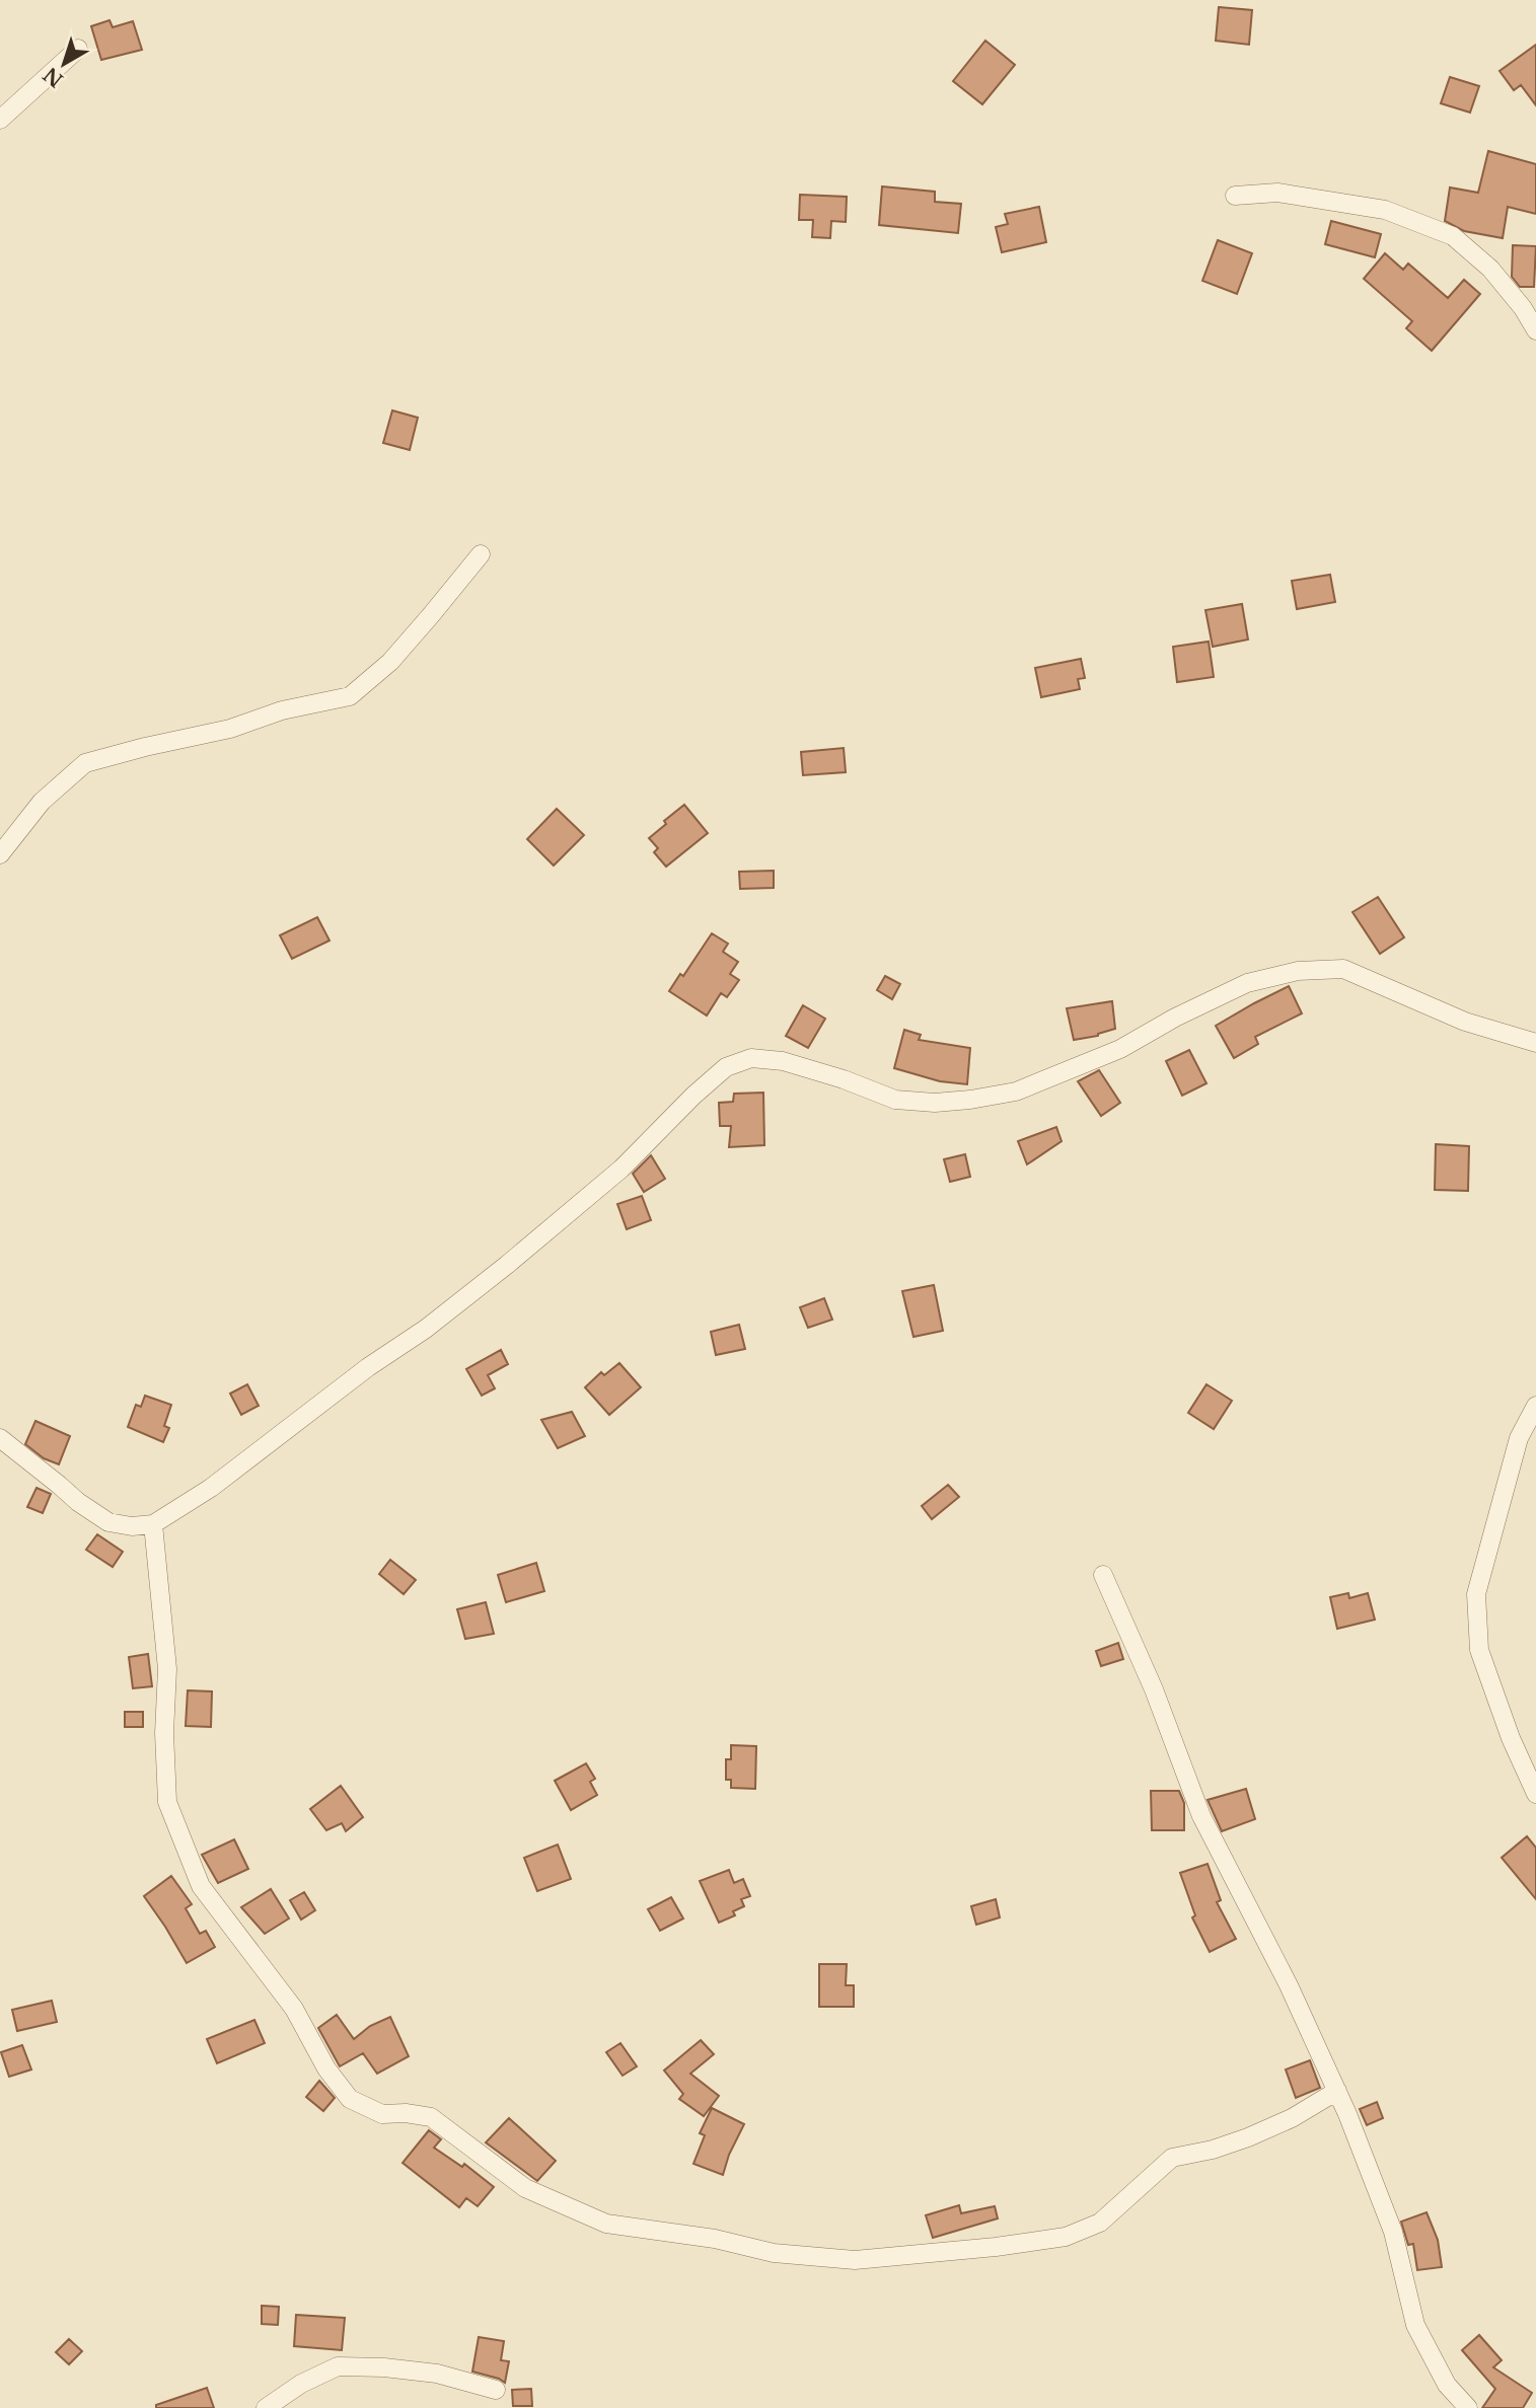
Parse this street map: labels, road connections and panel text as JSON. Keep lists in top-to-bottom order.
{
  "north": "bottom left"
}
